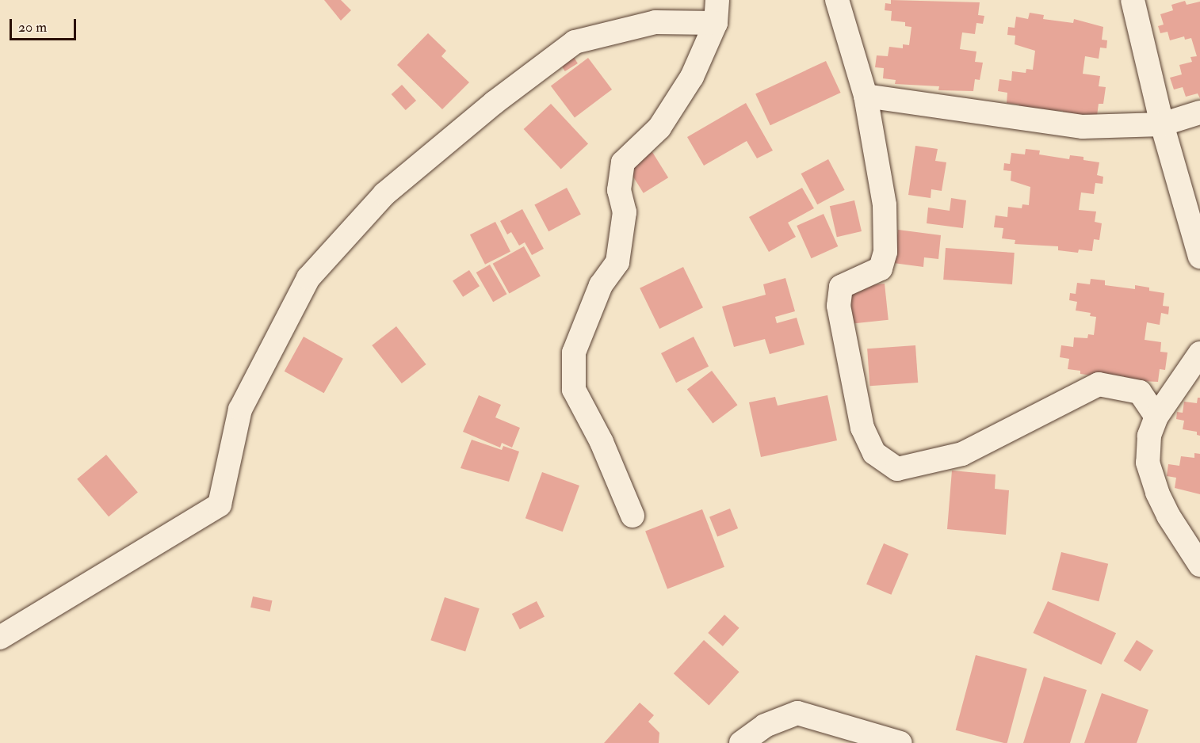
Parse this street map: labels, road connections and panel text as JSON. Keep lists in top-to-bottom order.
{
  "scale_bar": "20 m"
}
